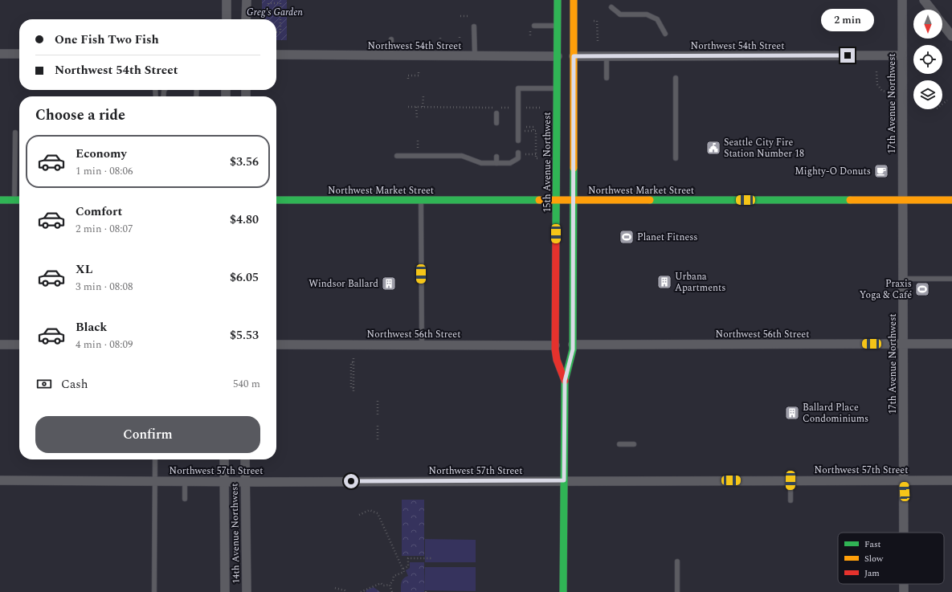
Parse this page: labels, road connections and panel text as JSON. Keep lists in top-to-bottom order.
{
  "streets": {
    "main road": ["15th Avenue Northwest", "Northwest Market Street"],
    "street": [
      "Northwest 54th Street",
      "17th Avenue Northwest",
      "Northwest 56th Street",
      "Northwest 57th Street",
      "14th Avenue Northwest"
    ]
  },
  "crossings": [
    ["Northwest 54th Street", "17th Avenue Northwest"],
    ["Northwest 54th Street", "15th Avenue Northwest"],
    ["17th Avenue Northwest", "Northwest Market Street"],
    ["17th Avenue Northwest", "Northwest 56th Street"],
    ["17th Avenue Northwest", "Northwest 57th Street"],
    ["15th Avenue Northwest", "Northwest Market Street"],
    ["15th Avenue Northwest", "Northwest 56th Street"],
    ["15th Avenue Northwest", "Northwest 57th Street"],
    ["Northwest 57th Street", "14th Avenue Northwest"]
  ],
  "parks": ["Greg's Garden"],
  "places": {
    "public building": ["Seattle City Fire Station Number 18"],
    "cafe": ["Mighty-O Donuts"],
    "sports": ["Planet Fitness", "Praxis Yoga & Café"],
    "building": ["Urbana Apartments", "Windsor Ballard", "Ballard Place Condominiums"]
  },
  "legend": ["Fast", "Slow", "Jam"],
  "north": "bottom",
  "page": {
    "bubble": "2 min",
    "banner": ["One Fish Two Fish", "Northwest 54th Street"],
    "heading": "Choose a ride",
    "list": [
      {
        "name": "Economy",
        "note": "1 min · 08:06",
        "value": "$3.56"
      },
      {
        "name": "Comfort",
        "note": "2 min · 08:07",
        "value": "$4.80"
      },
      {
        "name": "XL",
        "note": "3 min · 08:08",
        "value": "$6.05"
      },
      {
        "name": "Black",
        "note": "4 min · 08:09",
        "value": "$5.53"
      }
    ],
    "pay": ["Cash", "540 m"],
    "buttons": "Confirm"
  }
}
